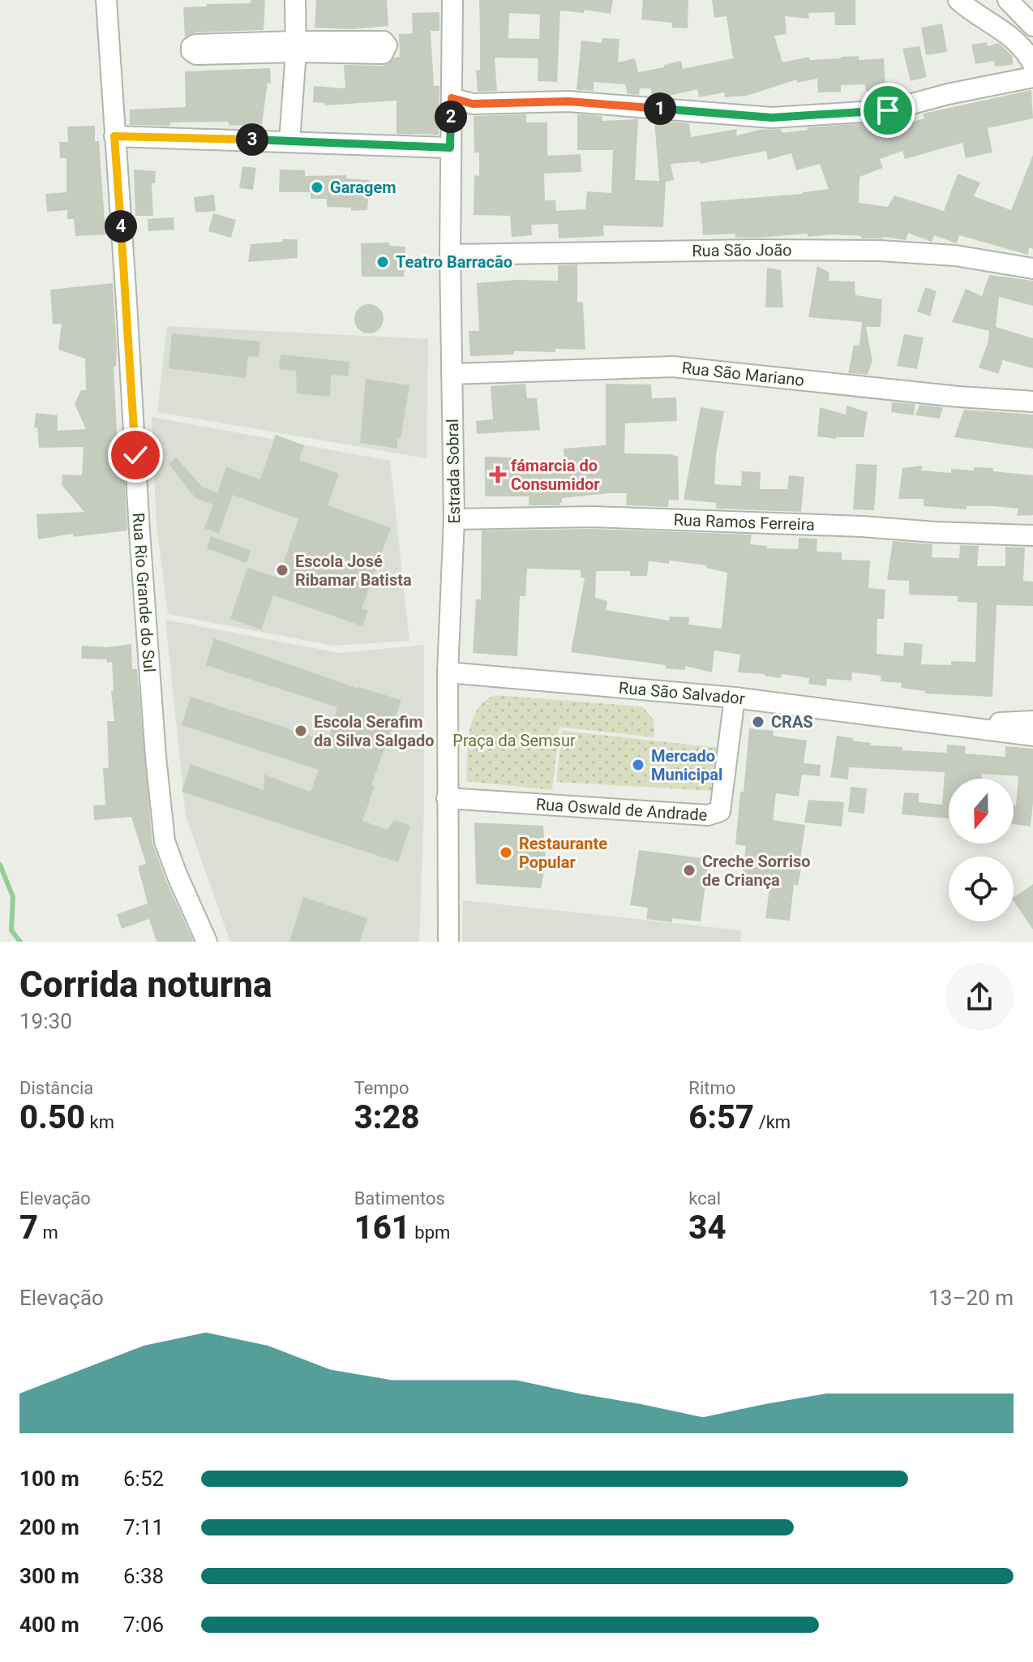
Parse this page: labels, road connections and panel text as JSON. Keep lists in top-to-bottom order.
{
  "streets": {
    "street": [
      "Rua São João",
      "Rua São Mariano",
      "Estrada Sobral",
      "Rua Ramos Ferreira",
      "Rua Rio Grande do Sul",
      "Rua São Salvador",
      "Rua Oswald de Andrade"
    ]
  },
  "crossings": [
    ["Rua São João", "Estrada Sobral"],
    ["Rua São Mariano", "Estrada Sobral"],
    ["Estrada Sobral", "Rua Ramos Ferreira"],
    ["Estrada Sobral", "Rua São Salvador"],
    ["Estrada Sobral", "Rua Oswald de Andrade"],
    ["Rua São Salvador", "Rua Oswald de Andrade"]
  ],
  "parks": ["Praça da Semsur"],
  "places": {
    "other": [
      "Garagem",
      "Teatro Barracão",
      "Escola José Ribamar Batista",
      "CRAS",
      "Escola Serafim da Silva Salgado",
      "Mercado Municipal",
      "Restaurante Popular",
      "Creche Sorriso de Criança"
    ],
    "health": ["fámarcia do Consumidor"]
  },
  "north": "bottom",
  "page": {
    "pins": [
      "1",
      "2",
      "3",
      "4"
    ],
    "heading": ["Corrida noturna", "19:30"],
    "stats": [
      ["Distância", "0.50 km"],
      ["Tempo", "3:28"],
      ["Ritmo", "6:57 /km"],
      ["Elevação", "7 m"],
      ["Batimentos", "161 bpm"],
      ["kcal", "34"]
    ],
    "chart": ["Elevação", "13–20 m"],
    "list": [
      {
        "name": "100 m",
        "note": "6:52"
      },
      {
        "name": "200 m",
        "note": "7:11"
      },
      {
        "name": "300 m",
        "note": "6:38"
      },
      {
        "name": "400 m",
        "note": "7:06"
      }
    ]
  }
}
